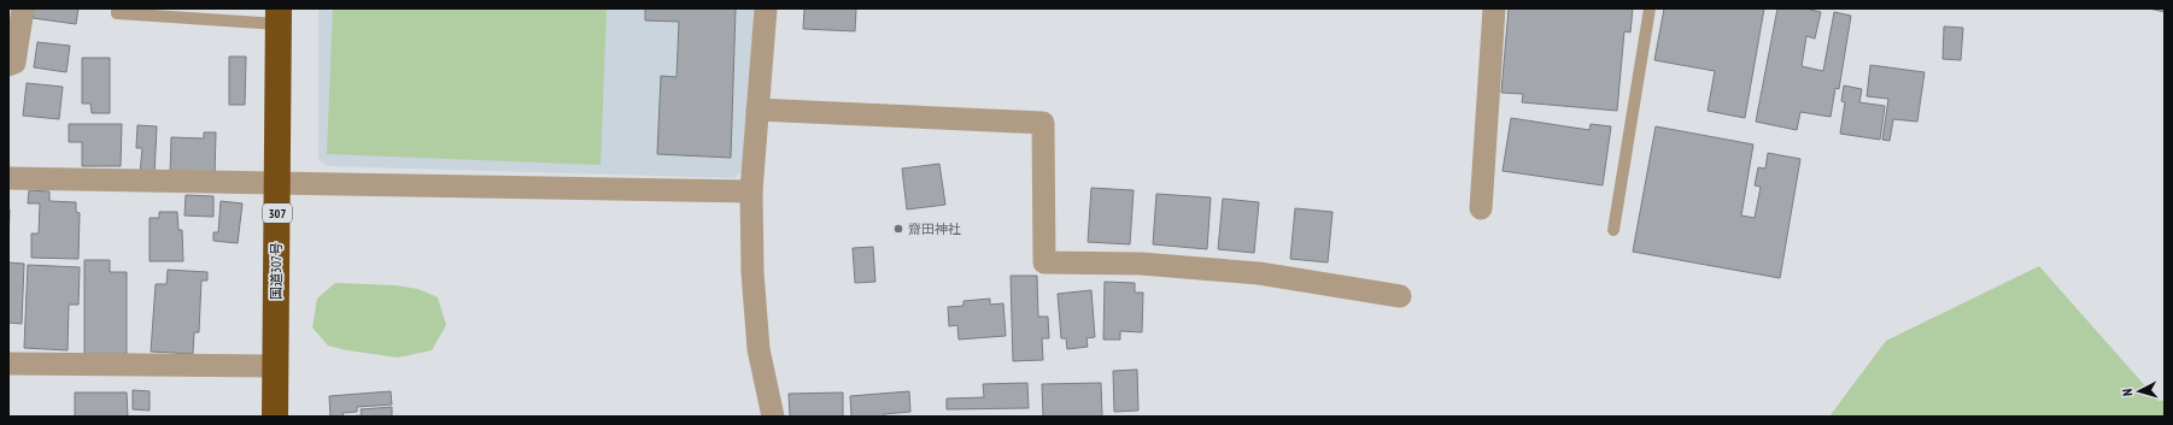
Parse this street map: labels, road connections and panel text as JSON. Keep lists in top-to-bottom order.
{
  "streets": {
    "highway": ["307", "国道307号"]
  },
  "places": ["齋田神社"],
  "north": "left"
}
